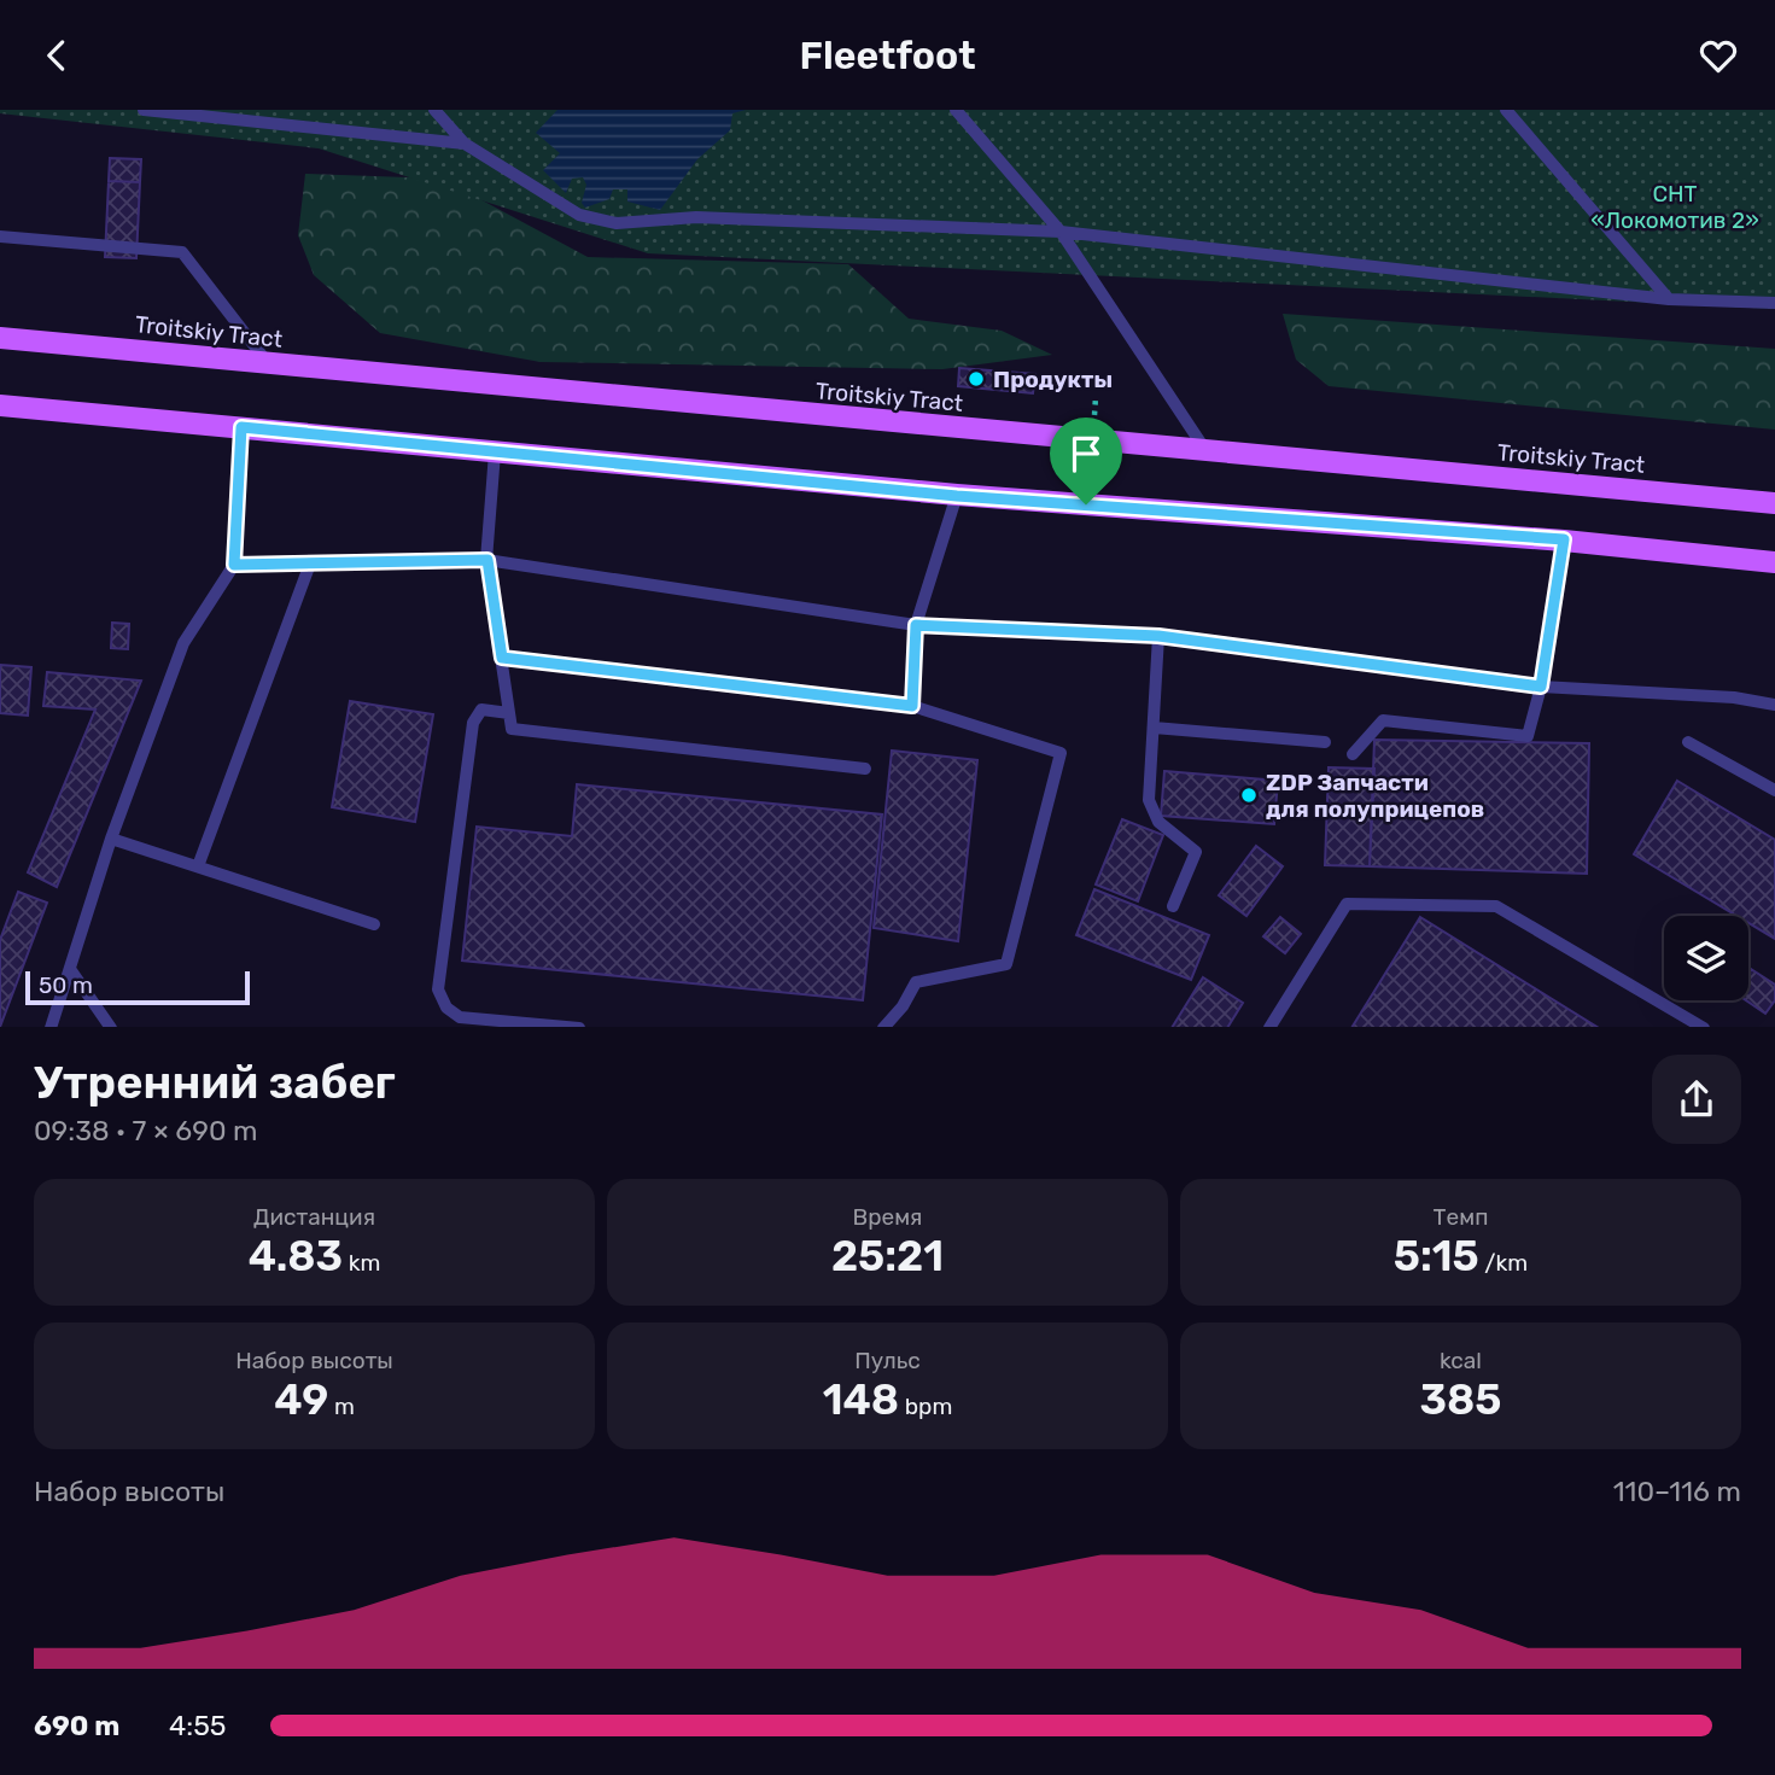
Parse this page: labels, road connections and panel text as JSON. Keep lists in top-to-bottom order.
{
  "streets": {
    "main road": ["Troitskiy Tract"]
  },
  "parks": ["СНТ «Локомотив 2»"],
  "places": ["Продукты", "ZDP Запчасти для полуприцепов"],
  "scale_bar": "50 m",
  "page": {
    "header": "Fleetfoot",
    "scale": "50 m",
    "heading": ["Утренний забег", "09:38 · 7 × 690 m"],
    "stats": [
      ["Дистанция", "4.83 km"],
      ["Время", "25:21"],
      ["Темп", "5:15 /km"],
      ["Набор высоты", "49 m"],
      ["Пульс", "148 bpm"],
      ["kcal", "385"]
    ],
    "chart": ["Набор высоты", "110–116 m"],
    "list": [
      {
        "name": "690 m",
        "note": "4:55"
      }
    ]
  }
}
